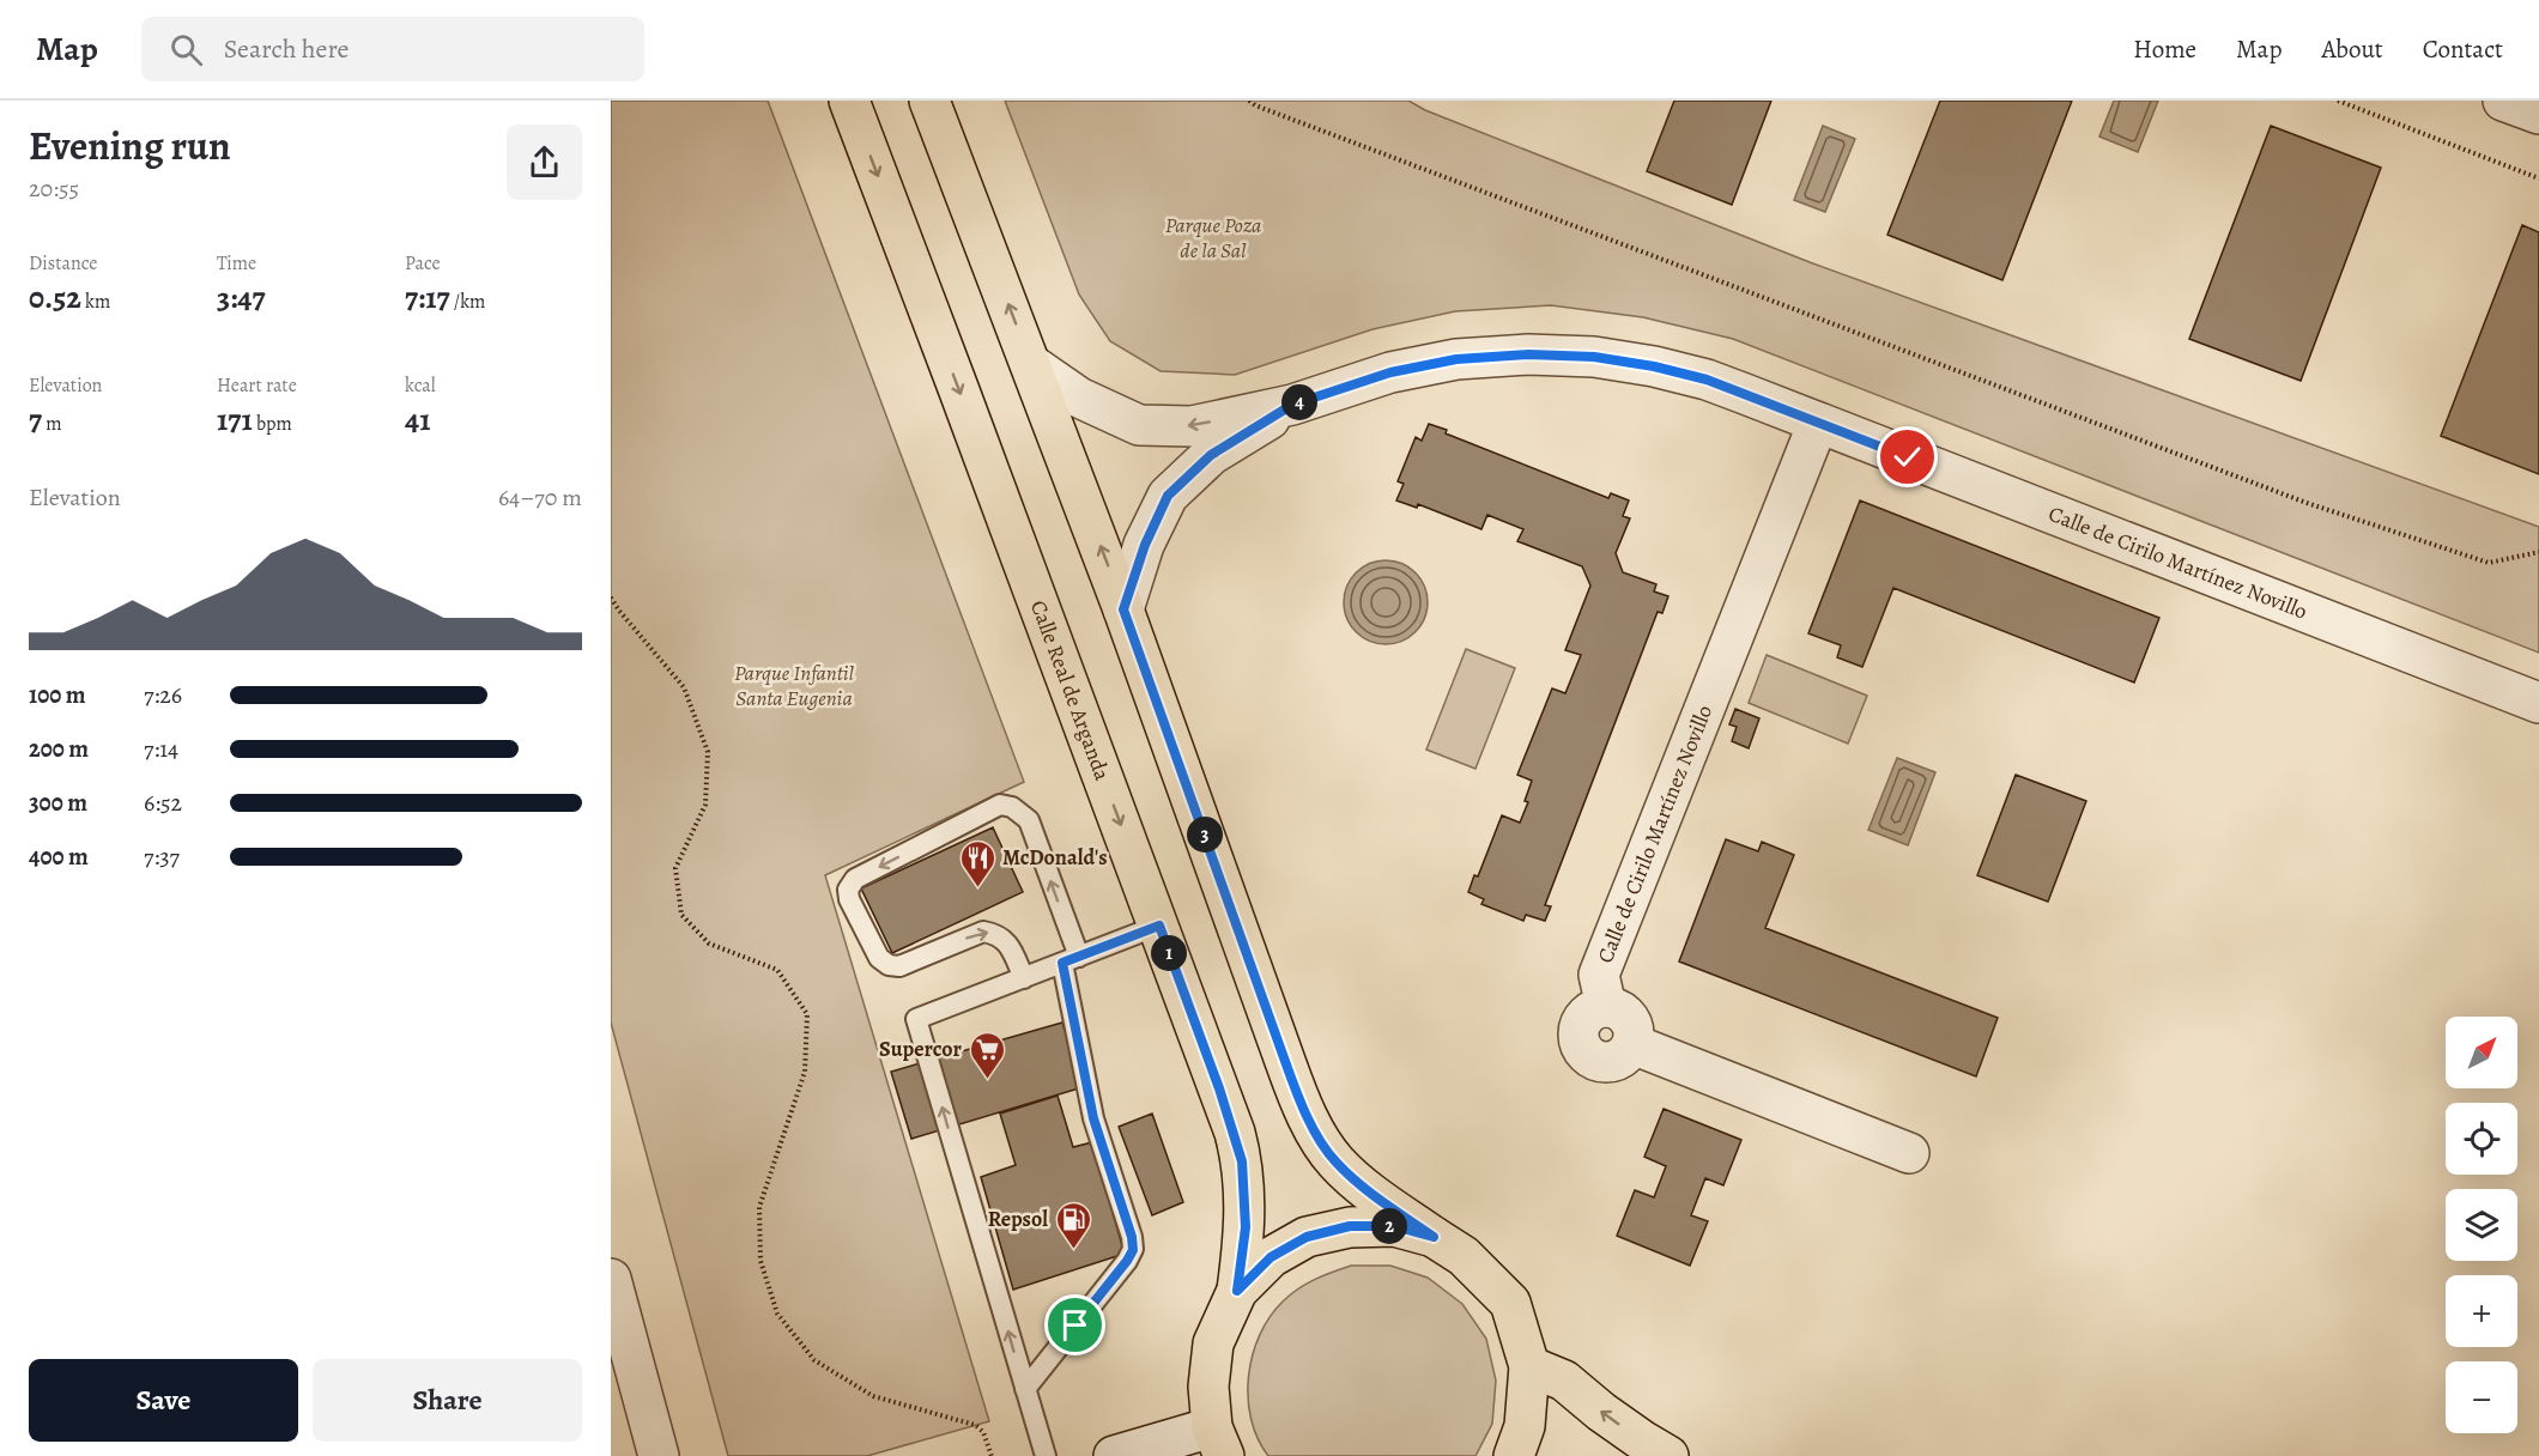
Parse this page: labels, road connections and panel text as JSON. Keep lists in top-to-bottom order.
{
  "streets": {
    "main road": ["Calle Real de Arganda"],
    "street": ["Calle de Cirilo Martínez Novillo"]
  },
  "parks": ["Parque Poza de la Sal", "Parque Infantil Santa Eugenia"],
  "places": {
    "restaurant": ["McDonald's"],
    "supermarket": ["Supercor"],
    "fuel station": ["Repsol"]
  },
  "north": "top right",
  "page": {
    "header": "Map",
    "search": "Search here",
    "nav": [
      "Home",
      "Map",
      "About",
      "Contact"
    ],
    "heading": ["Evening run", "20:55"],
    "stats": [
      ["Distance", "0.52 km"],
      ["Time", "3:47"],
      ["Pace", "7:17 /km"],
      ["Elevation", "7 m"],
      ["Heart rate", "171 bpm"],
      ["kcal", "41"]
    ],
    "pins": [
      "4",
      "3",
      "1",
      "2"
    ],
    "chart": ["Elevation", "64–70 m"],
    "list": [
      {
        "name": "100 m",
        "note": "7:26"
      },
      {
        "name": "200 m",
        "note": "7:14"
      },
      {
        "name": "300 m",
        "note": "6:52"
      },
      {
        "name": "400 m",
        "note": "7:37"
      }
    ],
    "map_buttons": ["+", "−"],
    "buttons": ["Save", "Share"]
  }
}
